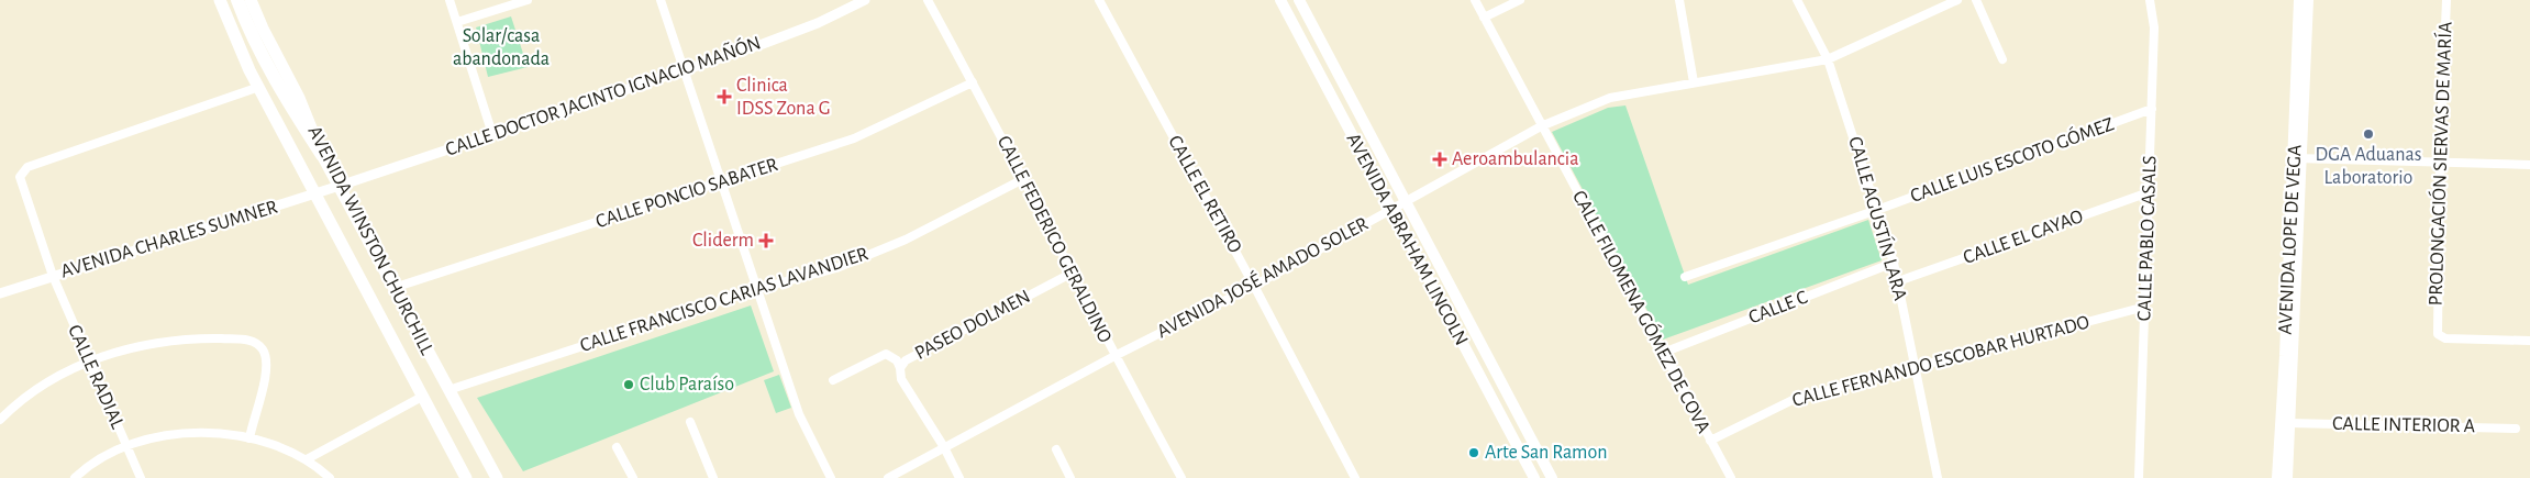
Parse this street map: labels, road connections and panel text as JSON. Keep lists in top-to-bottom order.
{
  "streets": {
    "main road": ["AVENIDA ABRAHAM LINCOLN", "AVENIDA LOPE DE VEGA", "AVENIDA WINSTON CHURCHILL"],
    "street": [
      "CALLE DOCTOR JACINTO IGNACIO MAÑÓN",
      "CALLE LUIS ESCOTO GÓMEZ",
      "PROLONGACIÓN SIERVAS DE MARÍA",
      "CALLE PONCIO SABATER",
      "CALLE EL RETIRO",
      "CALLE AGUSTÍN LARA",
      "CALLE EL CAYAO",
      "CALLE PABLO CASALS",
      "AVENIDA CHARLES SUMNER",
      "CALLE FEDERICO GERALDINO",
      "AVENIDA JOSÉ AMADO SOLER",
      "CALLE FRANCISCO CARIAS LAVANDIER",
      "CALLE C",
      "CALLE FILOMENA GÓMEZ DE COVA",
      "PASEO DOLMEN",
      "CALLE FERNANDO ESCOBAR HURTADO",
      "CALLE RADIAL",
      "CALLE INTERIOR A"
    ]
  },
  "crossings": [
    ["CALLE DOCTOR JACINTO IGNACIO MAÑÓN", "AVENIDA CHARLES SUMNER"],
    ["CALLE DOCTOR JACINTO IGNACIO MAÑÓN", "AVENIDA WINSTON CHURCHILL"],
    ["CALLE LUIS ESCOTO GÓMEZ", "CALLE AGUSTÍN LARA"],
    ["CALLE LUIS ESCOTO GÓMEZ", "CALLE PABLO CASALS"],
    ["CALLE PONCIO SABATER", "CALLE FEDERICO GERALDINO"],
    ["CALLE PONCIO SABATER", "AVENIDA WINSTON CHURCHILL"],
    ["CALLE EL RETIRO", "AVENIDA JOSÉ AMADO SOLER"],
    ["CALLE AGUSTÍN LARA", "CALLE EL CAYAO"],
    ["CALLE AGUSTÍN LARA", "AVENIDA JOSÉ AMADO SOLER"],
    ["CALLE AGUSTÍN LARA", "CALLE C"],
    ["CALLE AGUSTÍN LARA", "CALLE FERNANDO ESCOBAR HURTADO"],
    ["CALLE EL CAYAO", "CALLE PABLO CASALS"],
    ["CALLE PABLO CASALS", "CALLE FERNANDO ESCOBAR HURTADO"],
    ["AVENIDA CHARLES SUMNER", "AVENIDA WINSTON CHURCHILL"],
    ["AVENIDA CHARLES SUMNER", "CALLE RADIAL"],
    ["CALLE FEDERICO GERALDINO", "AVENIDA JOSÉ AMADO SOLER"],
    ["CALLE FEDERICO GERALDINO", "CALLE FRANCISCO CARIAS LAVANDIER"],
    ["CALLE FEDERICO GERALDINO", "PASEO DOLMEN"],
    ["AVENIDA ABRAHAM LINCOLN", "AVENIDA JOSÉ AMADO SOLER"],
    ["AVENIDA LOPE DE VEGA", "CALLE INTERIOR A"],
    ["AVENIDA WINSTON CHURCHILL", "CALLE FRANCISCO CARIAS LAVANDIER"],
    ["AVENIDA WINSTON CHURCHILL", "CALLE RADIAL"],
    ["AVENIDA JOSÉ AMADO SOLER", "CALLE FILOMENA GÓMEZ DE COVA"],
    ["AVENIDA JOSÉ AMADO SOLER", "PASEO DOLMEN"],
    ["CALLE C", "CALLE FILOMENA GÓMEZ DE COVA"],
    ["CALLE FILOMENA GÓMEZ DE COVA", "CALLE FERNANDO ESCOBAR HURTADO"]
  ],
  "parks": ["Solar/casa abandonada"],
  "places": {
    "health": ["Clinica IDSS Zona G", "Aeroambulancia", "Cliderm"],
    "other": ["DGA Aduanas Laboratorio", "Club Paraíso", "Arte San Ramon"]
  }
}
